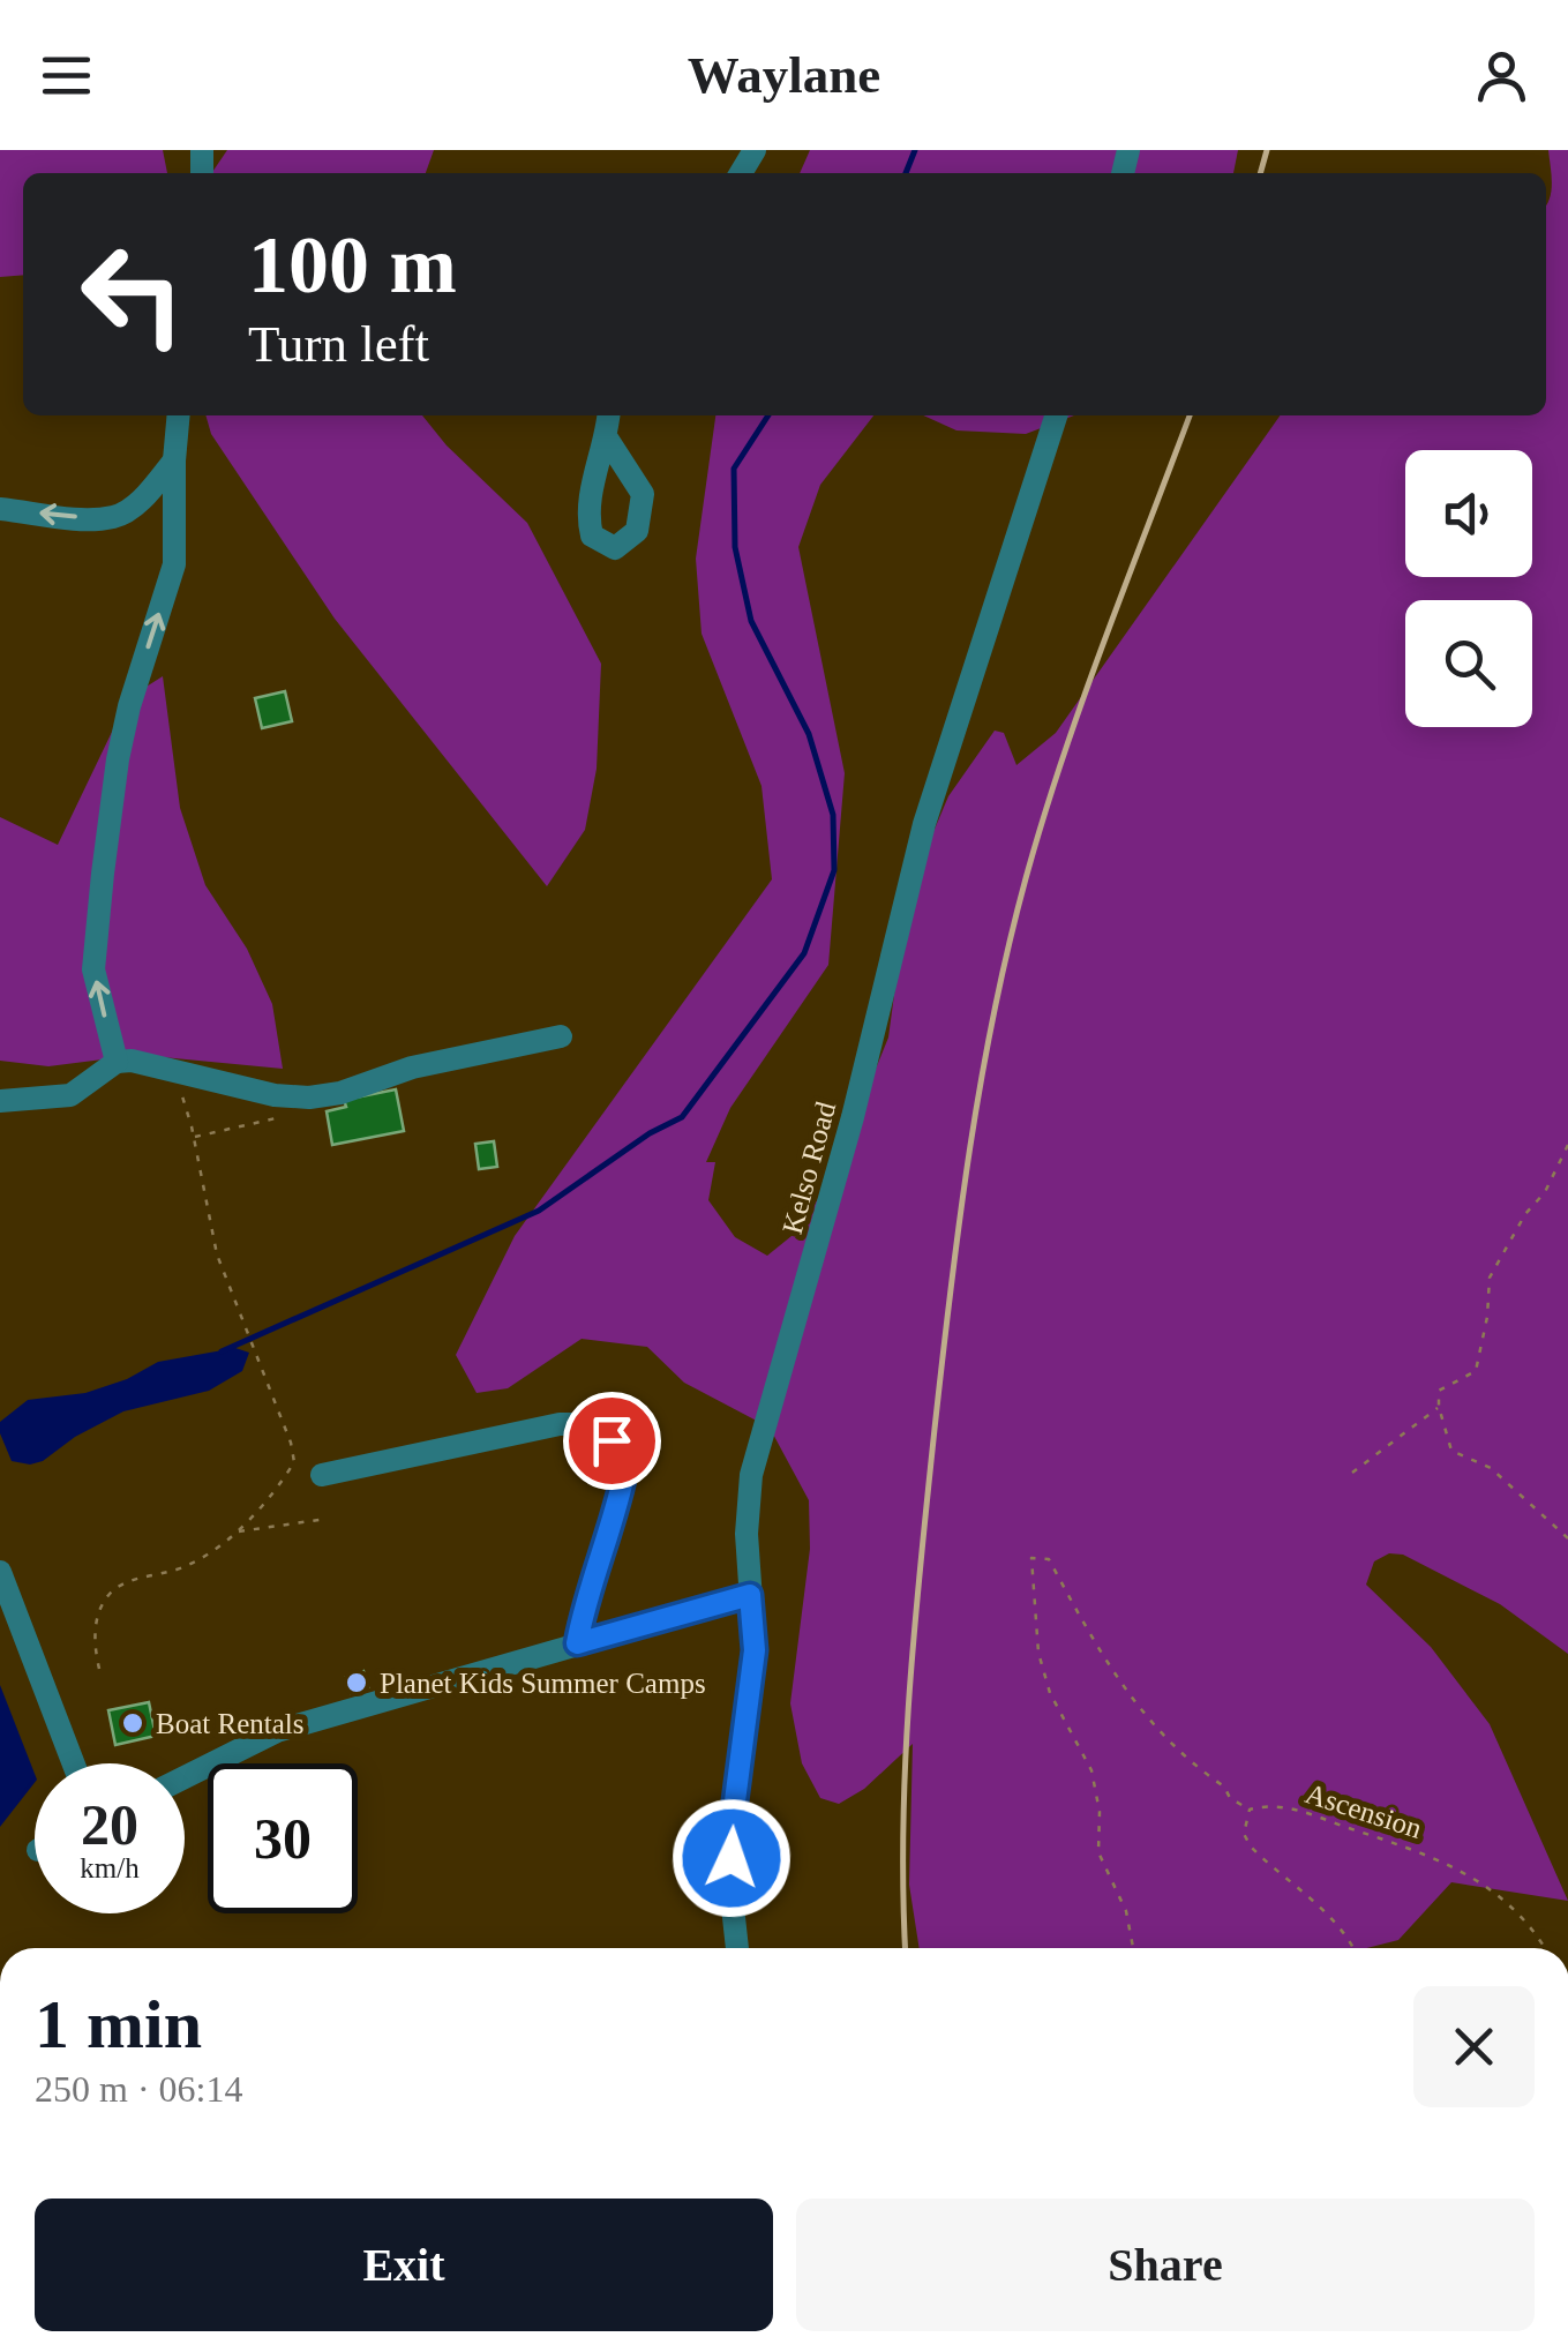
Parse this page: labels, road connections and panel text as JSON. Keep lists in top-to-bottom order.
{
  "streets": {
    "street": ["Kelso Road"],
    "path": ["Ascension"]
  },
  "places": ["Planet Kids Summer Camps", "Boat Rentals"],
  "page": {
    "header": "Waylane",
    "turn": ["100 m", "Turn left"],
    "speed": "20 km/h",
    "limit": "30",
    "heading": ["1 min", "250 m · 06:14"],
    "buttons": ["Exit", "Share"]
  }
}
